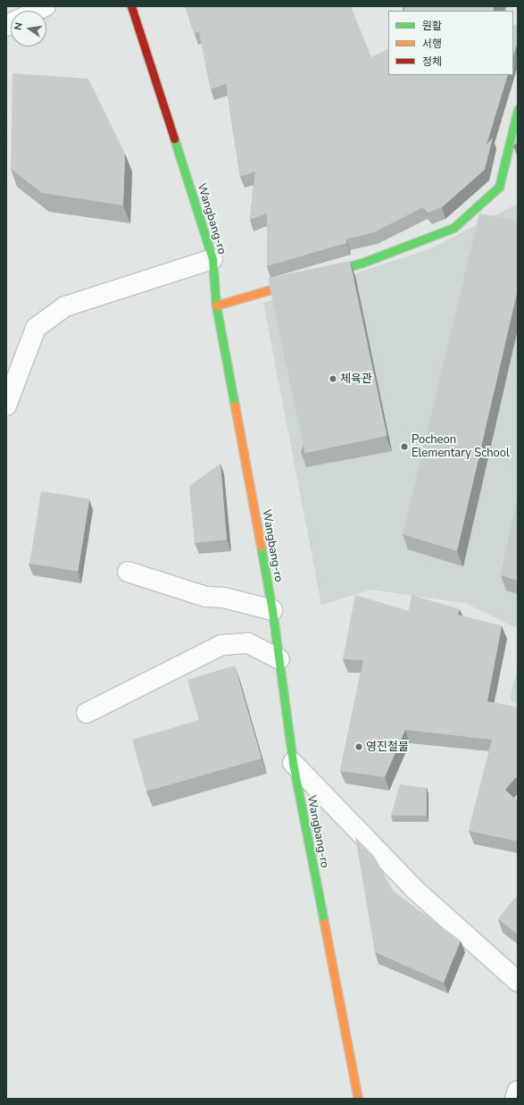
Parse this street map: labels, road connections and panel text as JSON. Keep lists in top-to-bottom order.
{
  "streets": {
    "main road": ["Wangbang-ro"]
  },
  "places": ["체육관", "Pocheon Elementary School", "영진철물"],
  "legend": ["원활", "서행", "정체"],
  "north": "left"
}
